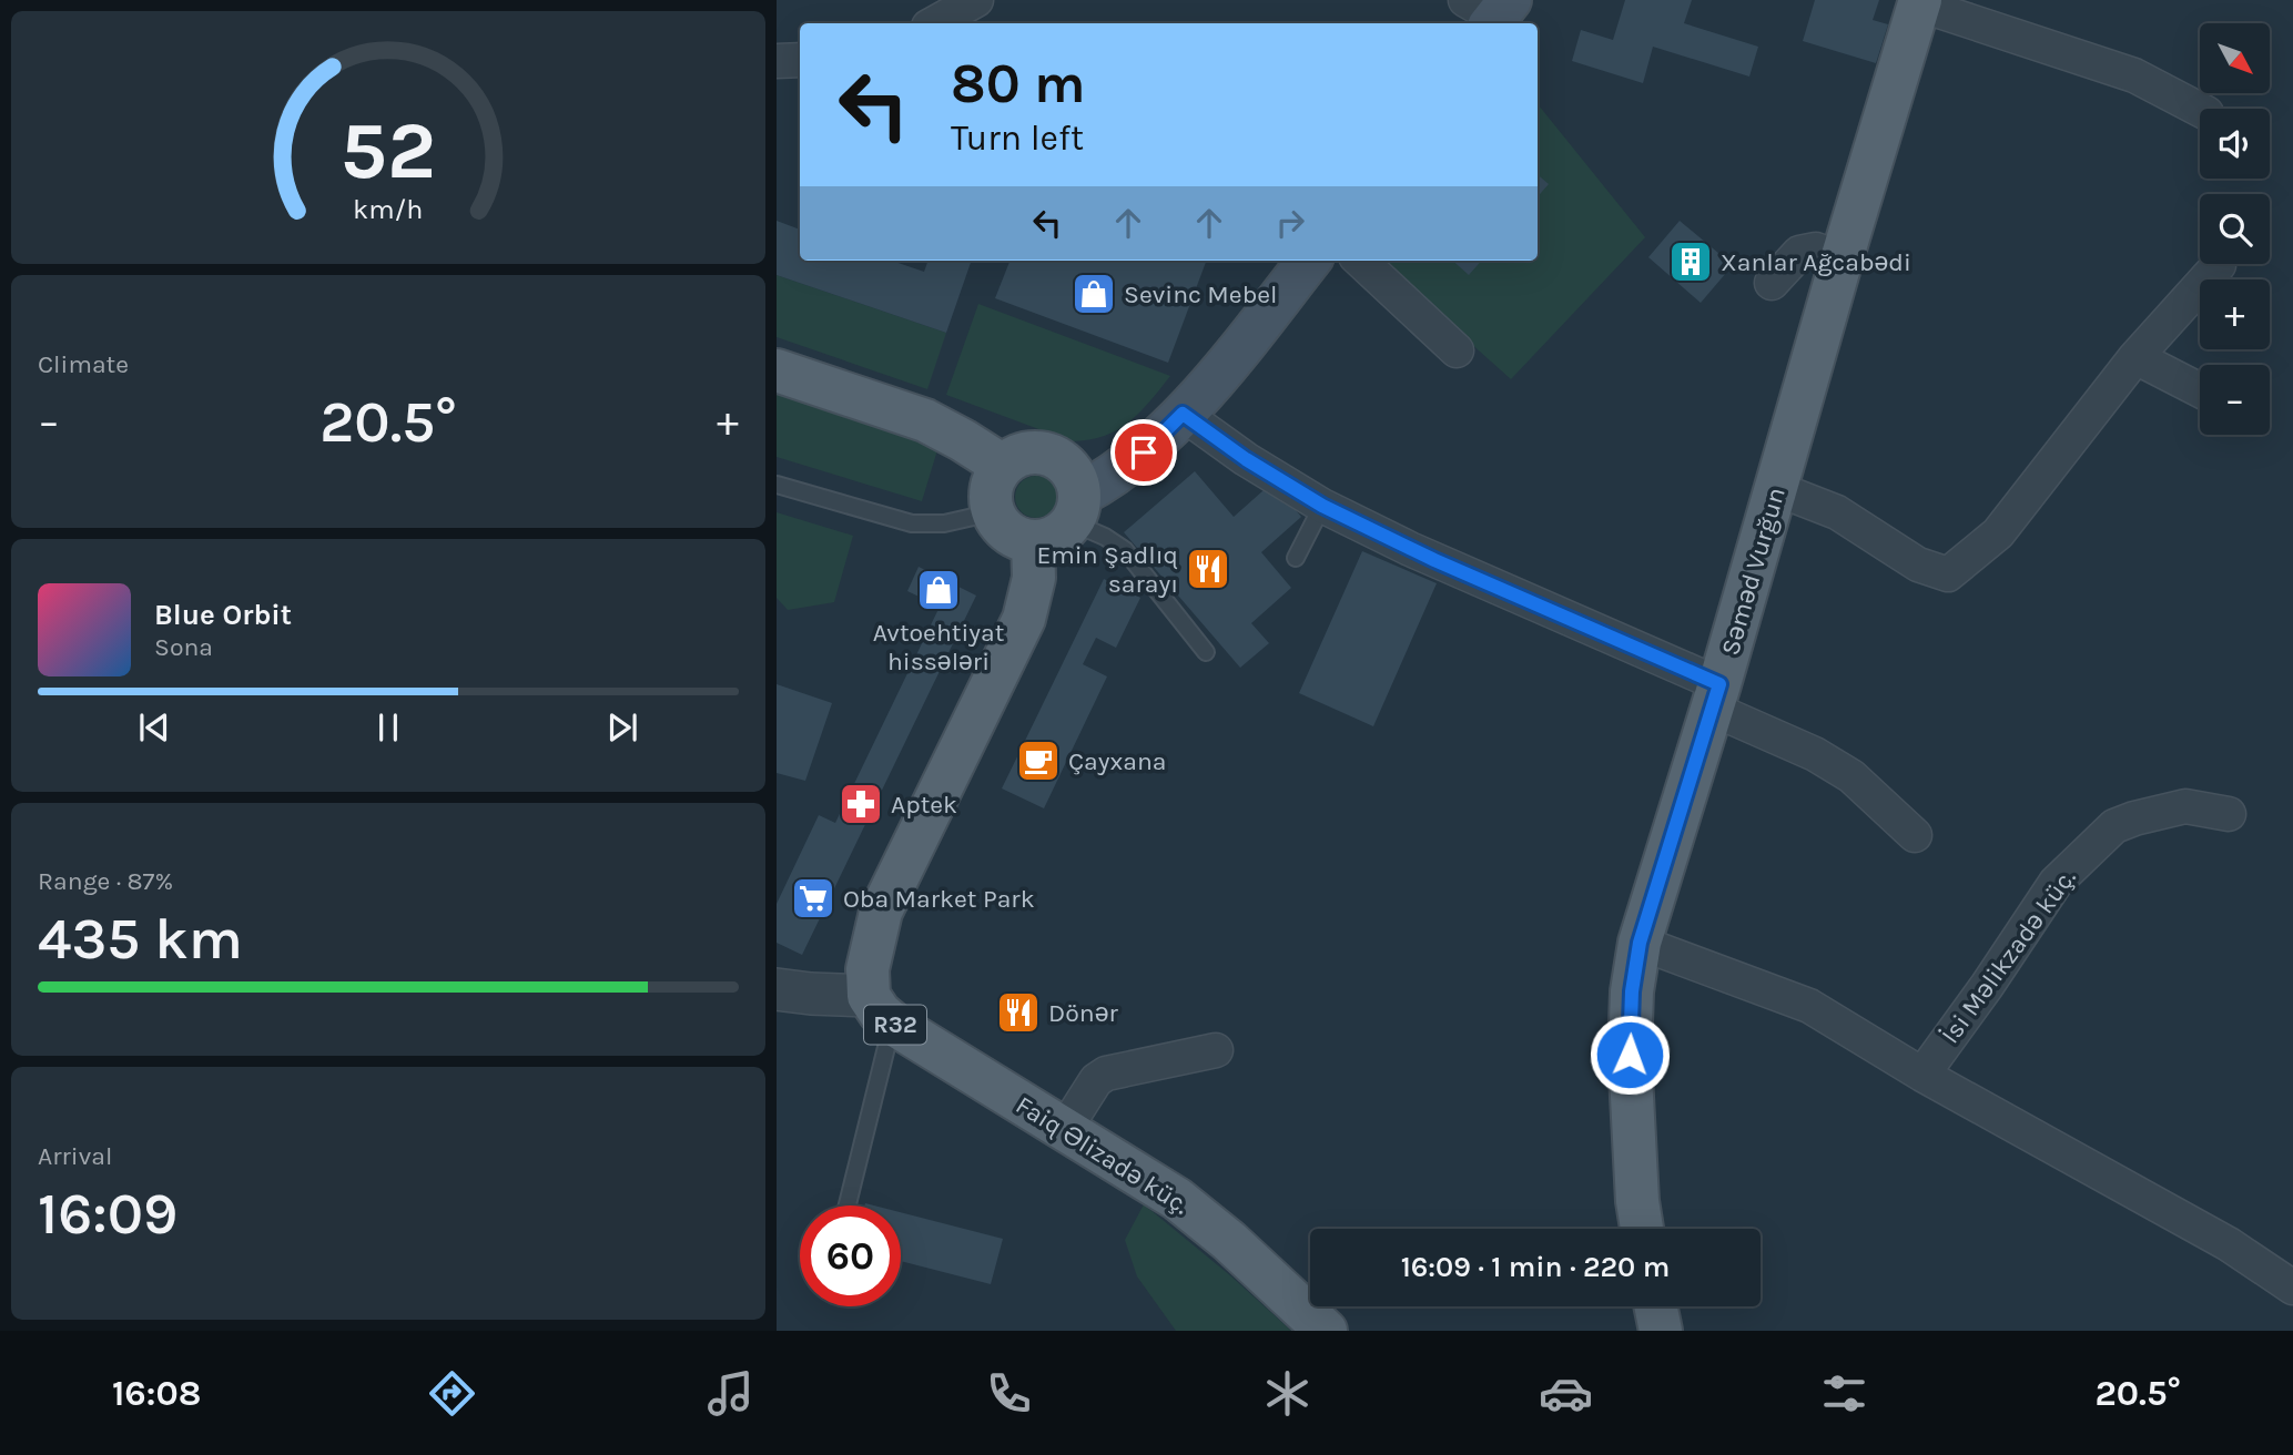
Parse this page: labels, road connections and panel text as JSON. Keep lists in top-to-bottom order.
{
  "streets": {
    "main road": ["Səməd Vurğun", "R32", "Faiq Əlizadə küç."],
    "street": ["İsi Məlikzadə küç."]
  },
  "crossings": [
    ["R32", "Faiq Əlizadə küç."]
  ],
  "places": {
    "building": ["Xanlar Ağcabədi"],
    "shop": ["Sevinc Mebel", "Avtoehtiyat hissələri"],
    "restaurant": ["Emin Şadlıq sarayı", "Dönər"],
    "cafe": ["Çayxana"],
    "pharmacy": ["Aptek"],
    "supermarket": ["Oba Market Park"]
  },
  "north": "bottom right",
  "page": {
    "map_buttons": ["+", "−"],
    "turn": ["80 m", "Turn left"],
    "tile": [
      "Climate",
      ["Range · 87%", "435 km"],
      ["Arrival", "16:09"]
    ],
    "heat": ["−", "20.5°", "+"],
    "song": ["Blue Orbit", "Sona"],
    "limit": "60",
    "trip": "16:09 · 1 min · 220 m",
    "tabs": ["16:08", "20.5°"],
    "gauge": ["52", "km/h"]
  }
}
